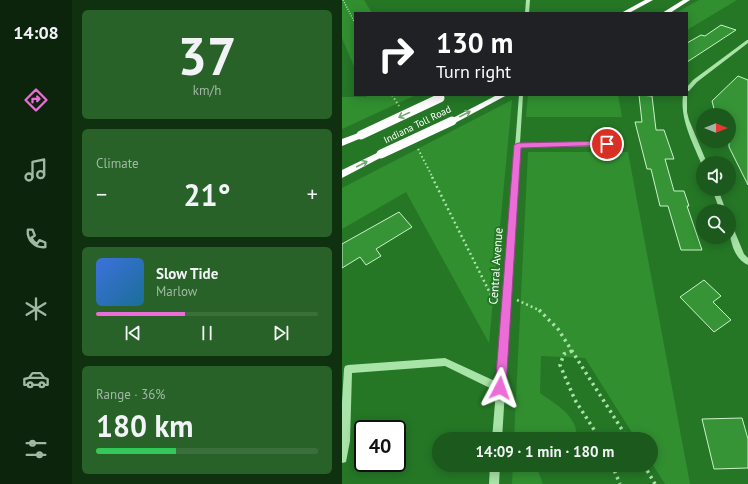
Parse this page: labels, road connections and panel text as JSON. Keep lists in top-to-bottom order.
{
  "streets": {
    "highway": ["Indiana Toll Road"],
    "street": ["Central Avenue"]
  },
  "north": "right",
  "page": {
    "tabs": "14:08",
    "tile": [
      ["37", "km/h"],
      "Climate",
      ["Range · 36%", "180 km"]
    ],
    "turn": ["130 m", "Turn right"],
    "heat": ["−", "21°", "+"],
    "song": ["Slow Tide", "Marlow"],
    "limit": "40",
    "trip": "14:09 · 1 min · 180 m"
  }
}
